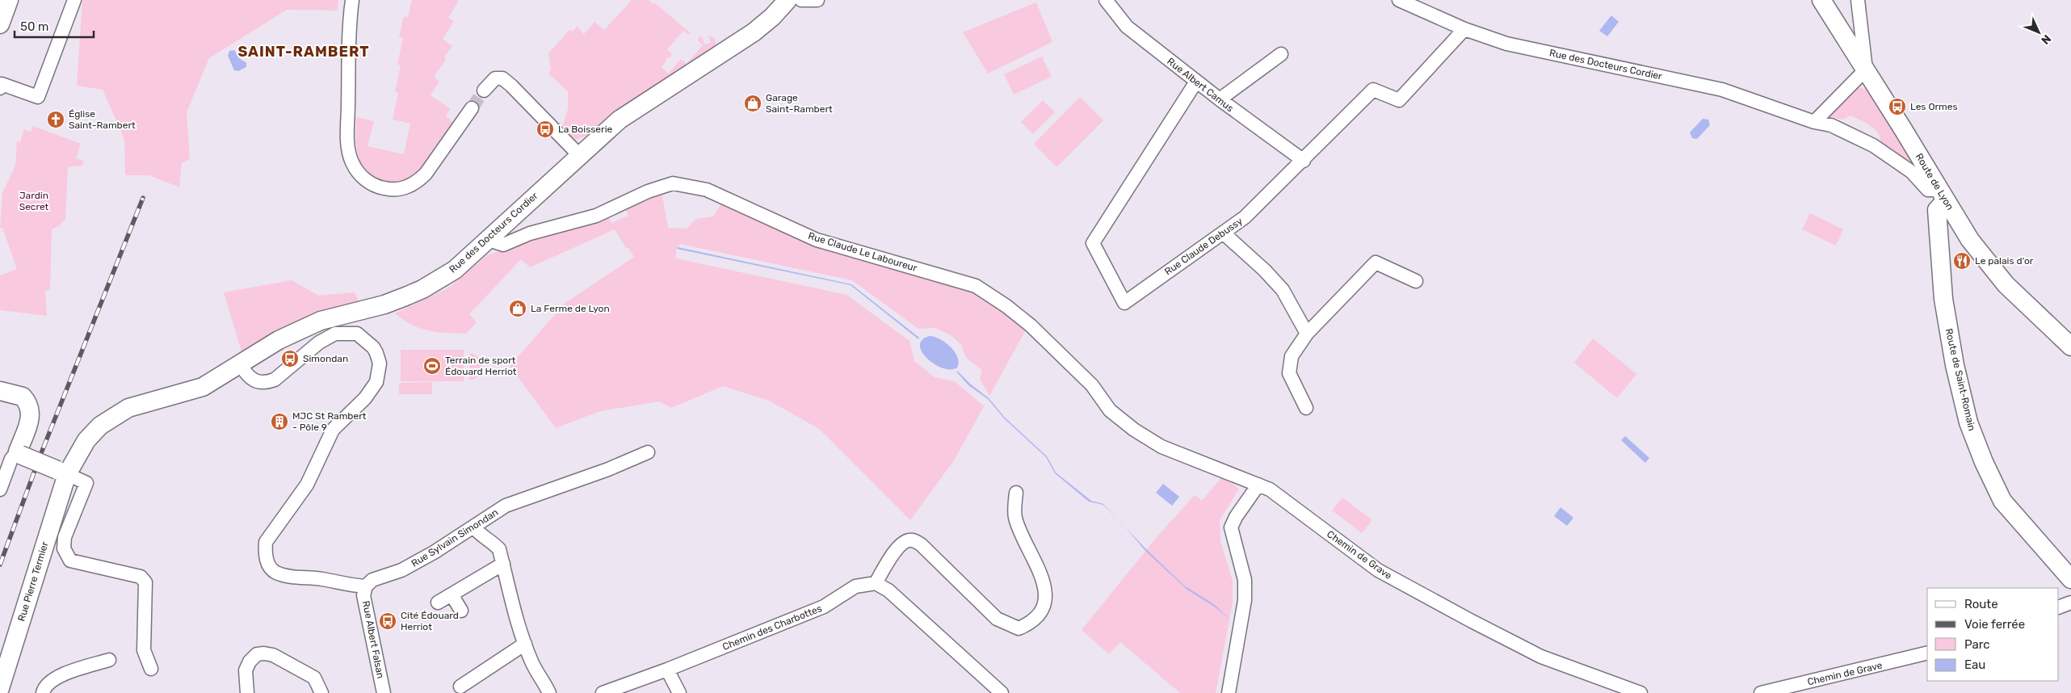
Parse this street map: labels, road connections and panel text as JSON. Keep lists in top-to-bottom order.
{
  "streets": {
    "street": [
      "Rue des Docteurs Cordier",
      "Rue Albert Camus",
      "Route de Lyon",
      "Rue Claude Debussy",
      "Rue Claude Le Laboureur",
      "Route de Saint-Romain",
      "Rue Sylvain Simondan",
      "Chemin de Grave",
      "Rue Pierre Termier",
      "Chemin des Charbottes",
      "Rue Albert Falsan"
    ]
  },
  "crossings": [
    ["Rue des Docteurs Cordier", "Route de Lyon"],
    ["Rue des Docteurs Cordier", "Rue Claude Debussy"],
    ["Rue des Docteurs Cordier", "Rue Claude Le Laboureur"],
    ["Rue des Docteurs Cordier", "Route de Saint-Romain"],
    ["Rue des Docteurs Cordier", "Rue Pierre Termier"],
    ["Rue Albert Camus", "Rue Claude Debussy"],
    ["Route de Lyon", "Route de Saint-Romain"],
    ["Rue Claude Le Laboureur", "Chemin de Grave"],
    ["Rue Sylvain Simondan", "Rue Albert Falsan"]
  ],
  "districts": ["SAINT-RAMBERT"],
  "parks": ["Jardin Secret"],
  "places": {
    "shop": ["Garage Saint-Rambert", "La Ferme de Lyon"],
    "bus stop": [
      "Les Ormes",
      "La Boisserie",
      "Simondan",
      "Cité Édouard Herriot"
    ],
    "church": ["Église Saint-Rambert"],
    "restaurant": ["Le palais d'or"],
    "sports": ["Terrain de sport Édouard Herriot"],
    "building": ["MJC St Rambert - Pôle 9"]
  },
  "legend": [
    "Route",
    "Voie ferrée",
    "Parc",
    "Eau"
  ],
  "scale_bar": "50 m",
  "north": "bottom right"
}
